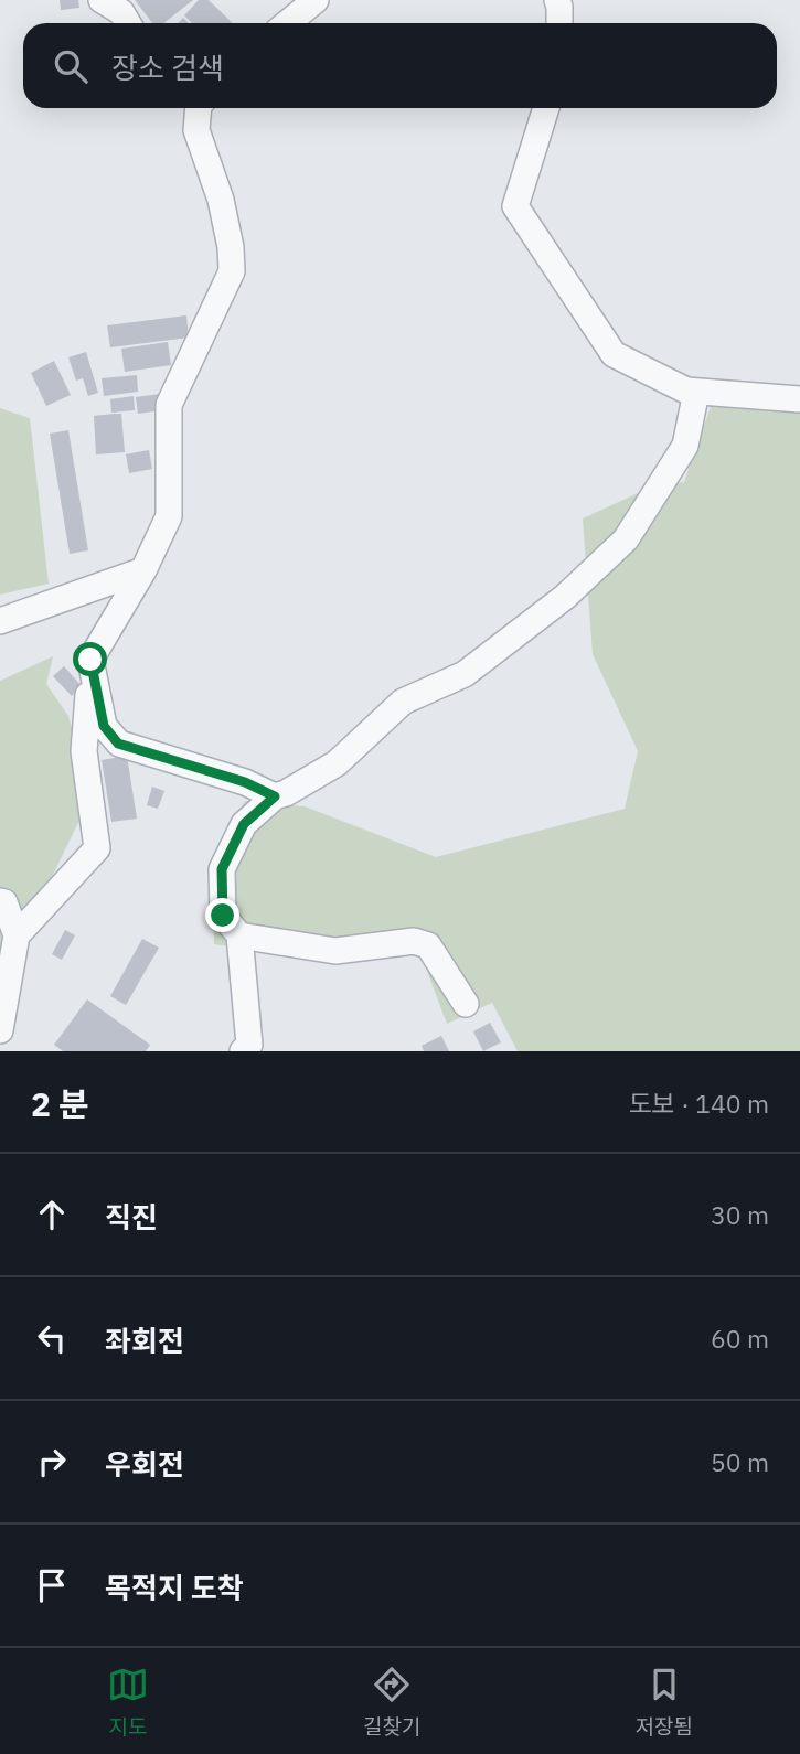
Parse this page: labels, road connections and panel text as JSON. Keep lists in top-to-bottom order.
{
  "page": {
    "search": "장소 검색",
    "heading": ["2 분", "도보 · 140 m"],
    "list": [
      ["직진", "30 m"],
      ["좌회전", "60 m"],
      ["우회전", "50 m"],
      "목적지 도착"
    ],
    "nav": ["지도", "길찾기", "저장됨"]
  }
}
